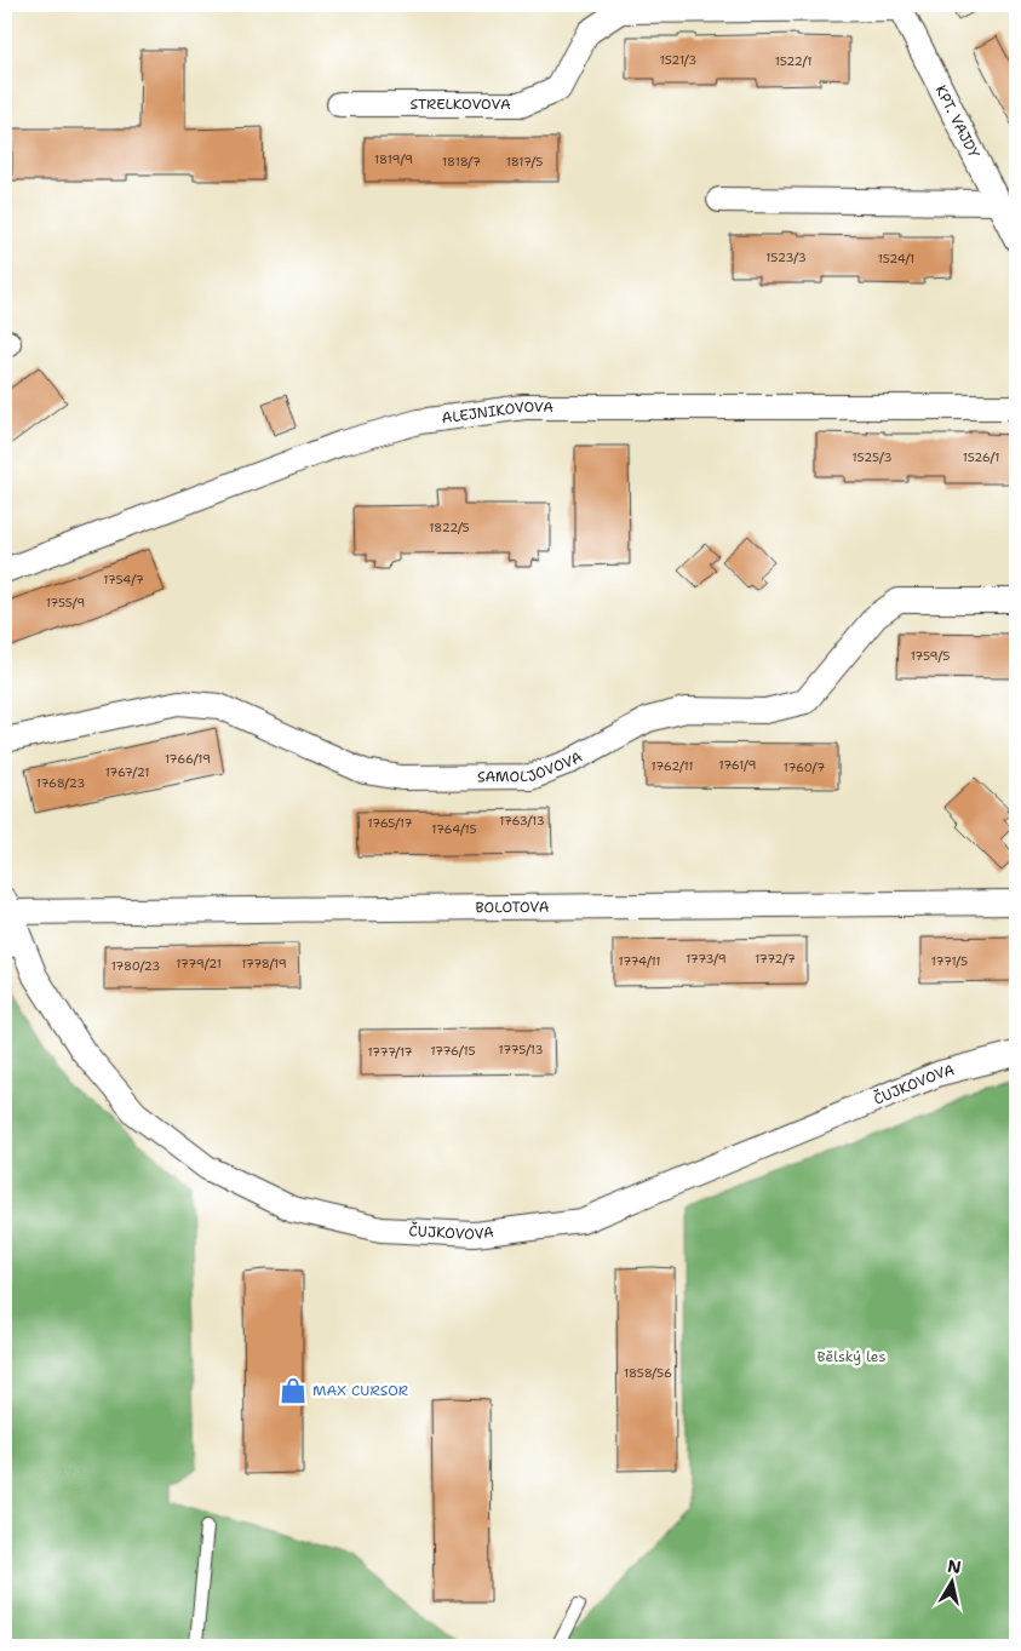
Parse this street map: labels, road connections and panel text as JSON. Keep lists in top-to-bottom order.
{
  "streets": {
    "street": [
      "STRELKOVOVA",
      "KPT. VAJDY",
      "ALEJNIKOVOVA",
      "SAMOLJOVOVA",
      "BOLOTOVA",
      "ČUJKOVOVA"
    ]
  },
  "crossings": [
    ["STRELKOVOVA", "KPT. VAJDY"],
    ["BOLOTOVA", "ČUJKOVOVA"]
  ],
  "parks": ["Bělský les"],
  "places": {
    "shop": ["MAX CURSOR"]
  },
  "house_numbers": [
    "1521/3",
    "1522/1",
    "1819/9",
    "1818/7",
    "1817/5",
    "1523/3",
    "1524/1",
    "1525/3",
    "1526/1",
    "1822/5",
    "1754/7",
    "1755/9",
    "1759/5",
    "1766/19",
    "1761/9",
    "1762/11",
    "1760/7",
    "1767/21",
    "1768/23",
    "1763/13",
    "1765/17",
    "1764/15",
    "1773/9",
    "1772/7",
    "1774/11",
    "1771/5",
    "1779/21",
    "1778/19",
    "1780/23",
    "1775/13",
    "1776/15",
    "1777/17",
    "1858/56"
  ],
  "north": "top"
}
